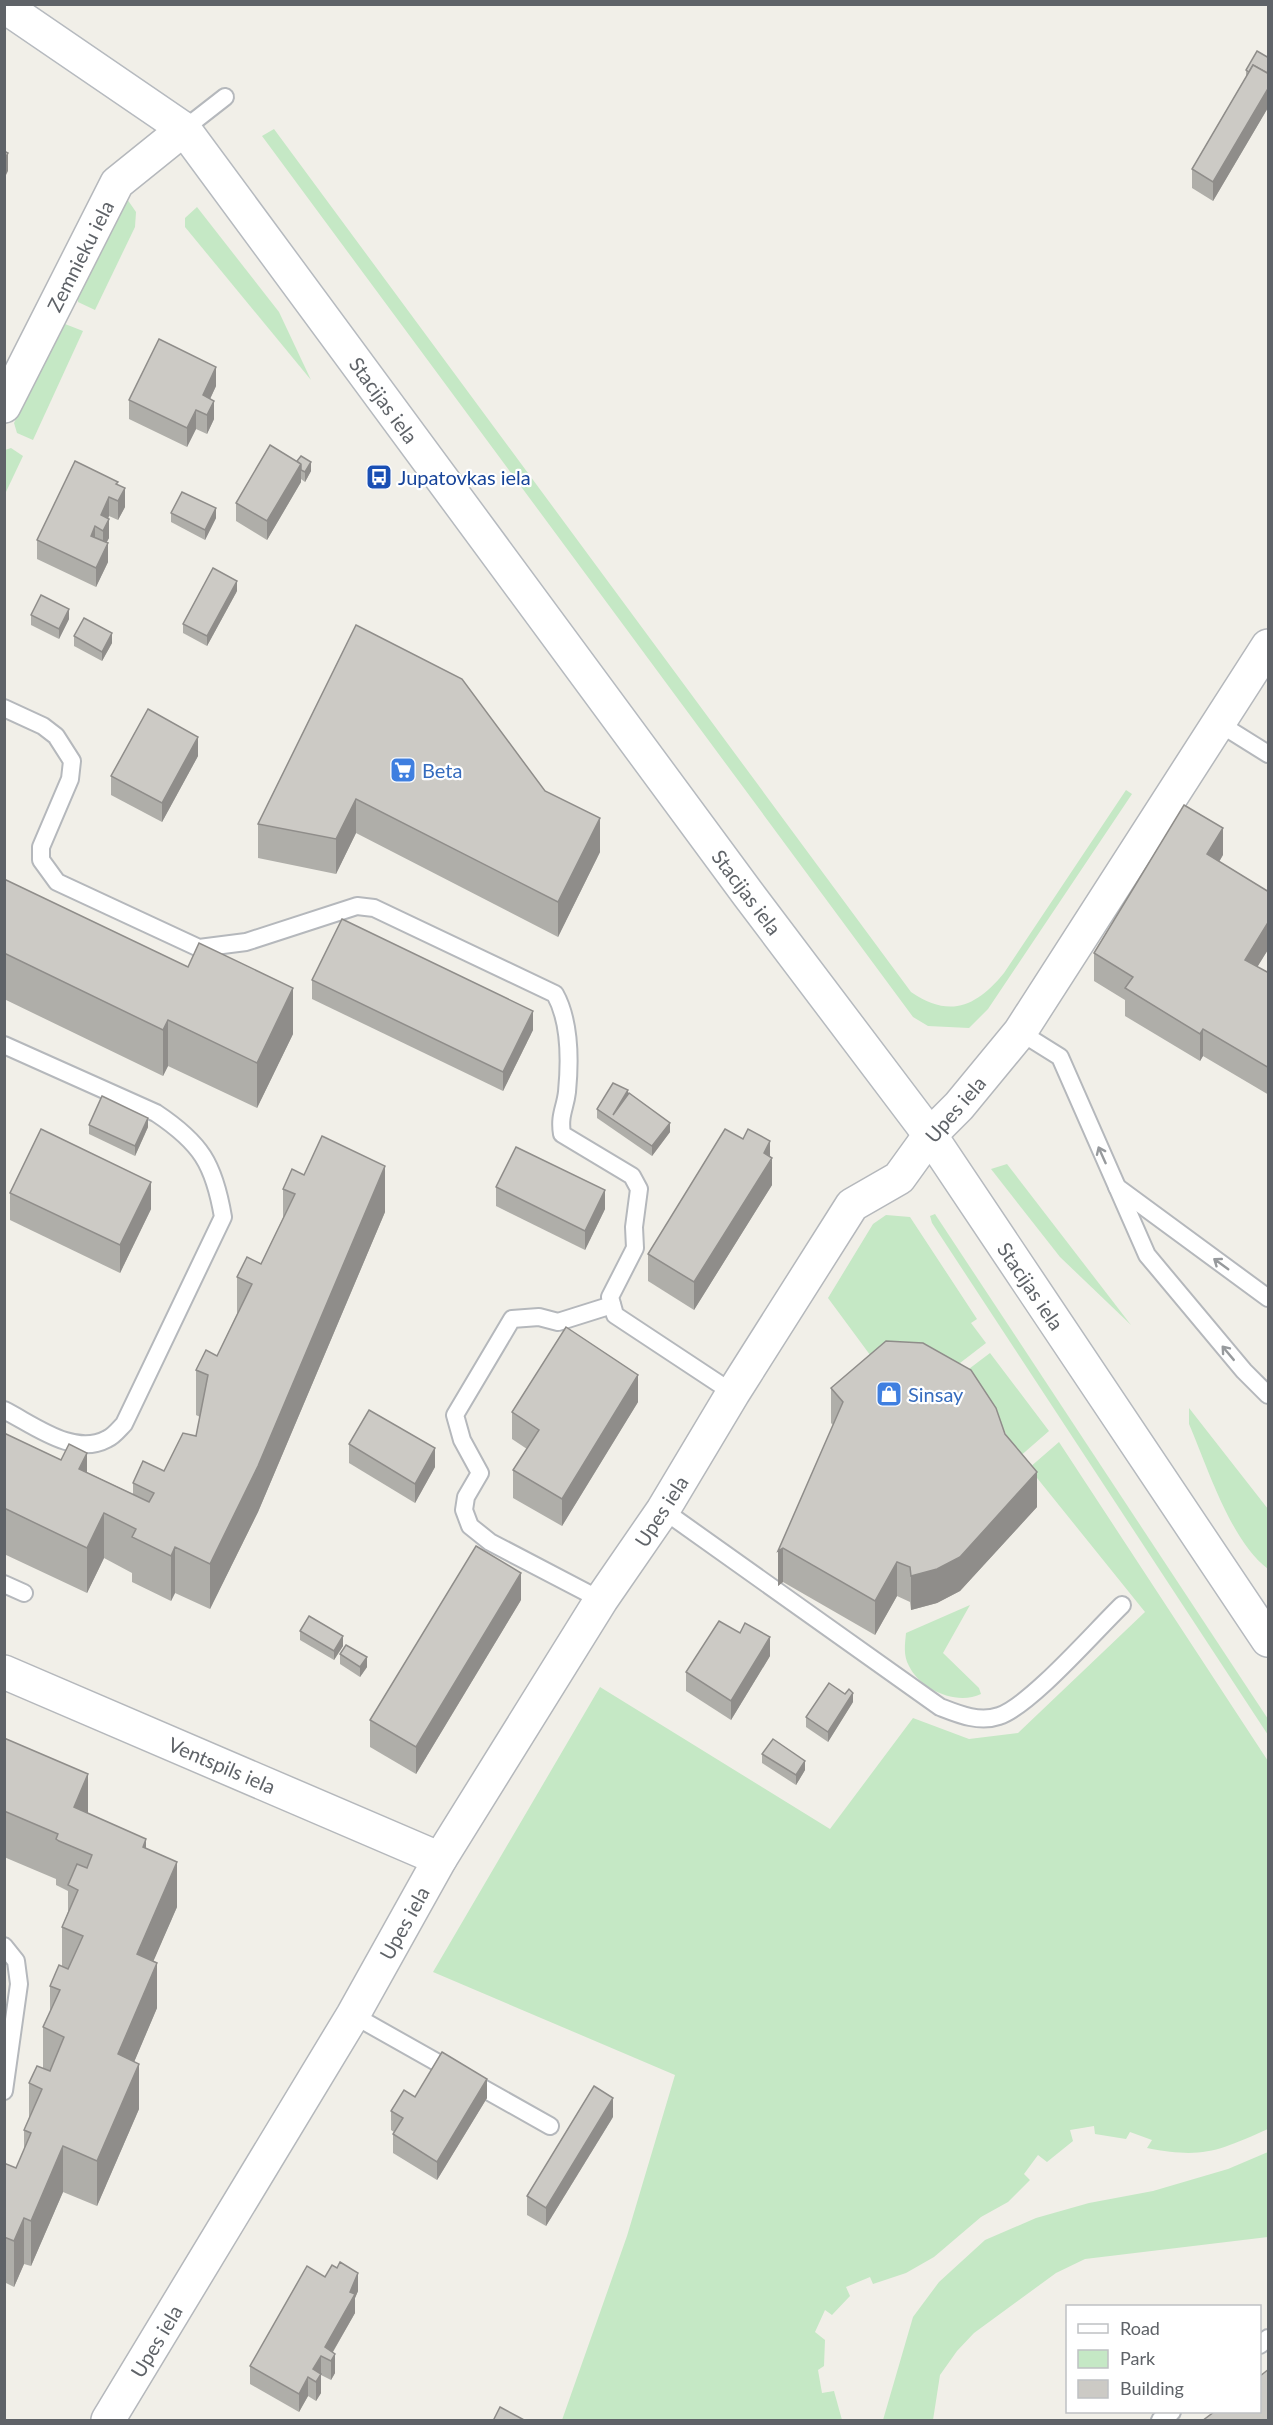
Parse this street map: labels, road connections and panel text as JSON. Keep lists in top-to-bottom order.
{
  "streets": {
    "street": [
      "Zemnieku iela",
      "Stacijas iela",
      "Upes iela",
      "Ventspils iela"
    ]
  },
  "crossings": [
    ["Zemnieku iela", "Stacijas iela"],
    ["Stacijas iela", "Upes iela"],
    ["Upes iela", "Ventspils iela"]
  ],
  "places": {
    "bus stop": ["Jupatovkas iela"],
    "supermarket": ["Beta"],
    "shop": ["Sinsay"]
  },
  "legend": ["Road", "Park", "Building"]
}
